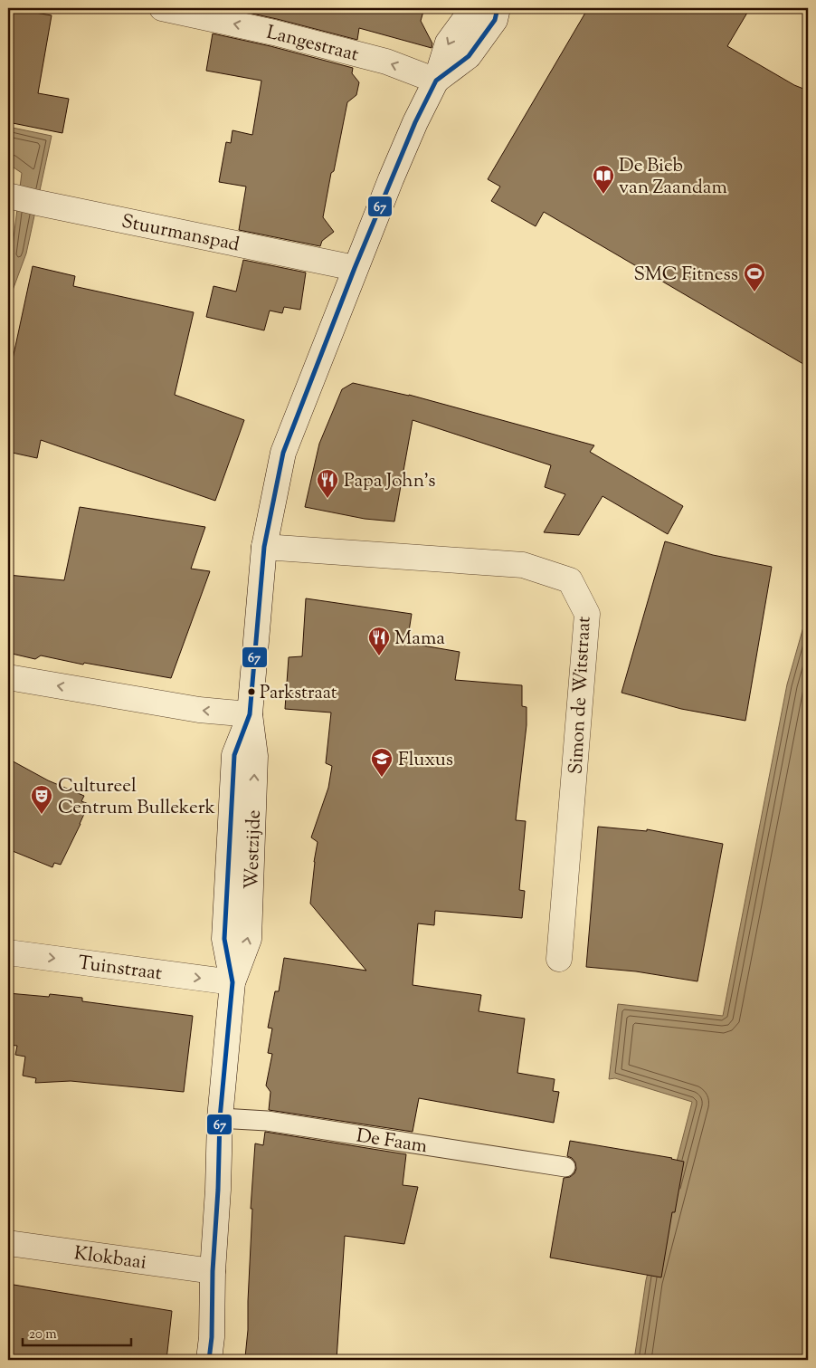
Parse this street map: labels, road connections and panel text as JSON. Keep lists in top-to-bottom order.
{
  "streets": {
    "street": [
      "Langestraat",
      "Stuurmanspad",
      "Simon de Witstraat",
      "Westzijde",
      "Tuinstraat",
      "Klokbaai"
    ],
    "lane": ["De Faam"]
  },
  "crossings": [
    ["Langestraat", "Westzijde"],
    ["Stuurmanspad", "Westzijde"],
    ["Simon de Witstraat", "Westzijde"],
    ["Westzijde", "Tuinstraat"],
    ["Westzijde", "De Faam"],
    ["Westzijde", "Klokbaai"]
  ],
  "one_way": ["Langestraat", "Tuinstraat"],
  "places": {
    "library": ["De Bieb van Zaandam"],
    "sports": ["SMC Fitness"],
    "restaurant": ["Papa John's", "Mama"],
    "other": ["Parkstraat"],
    "school or university": ["Fluxus"],
    "theatre": ["Cultureel Centrum Bullekerk"]
  },
  "lines": ["transit line 67"],
  "scale_bar": "20 m"
}
